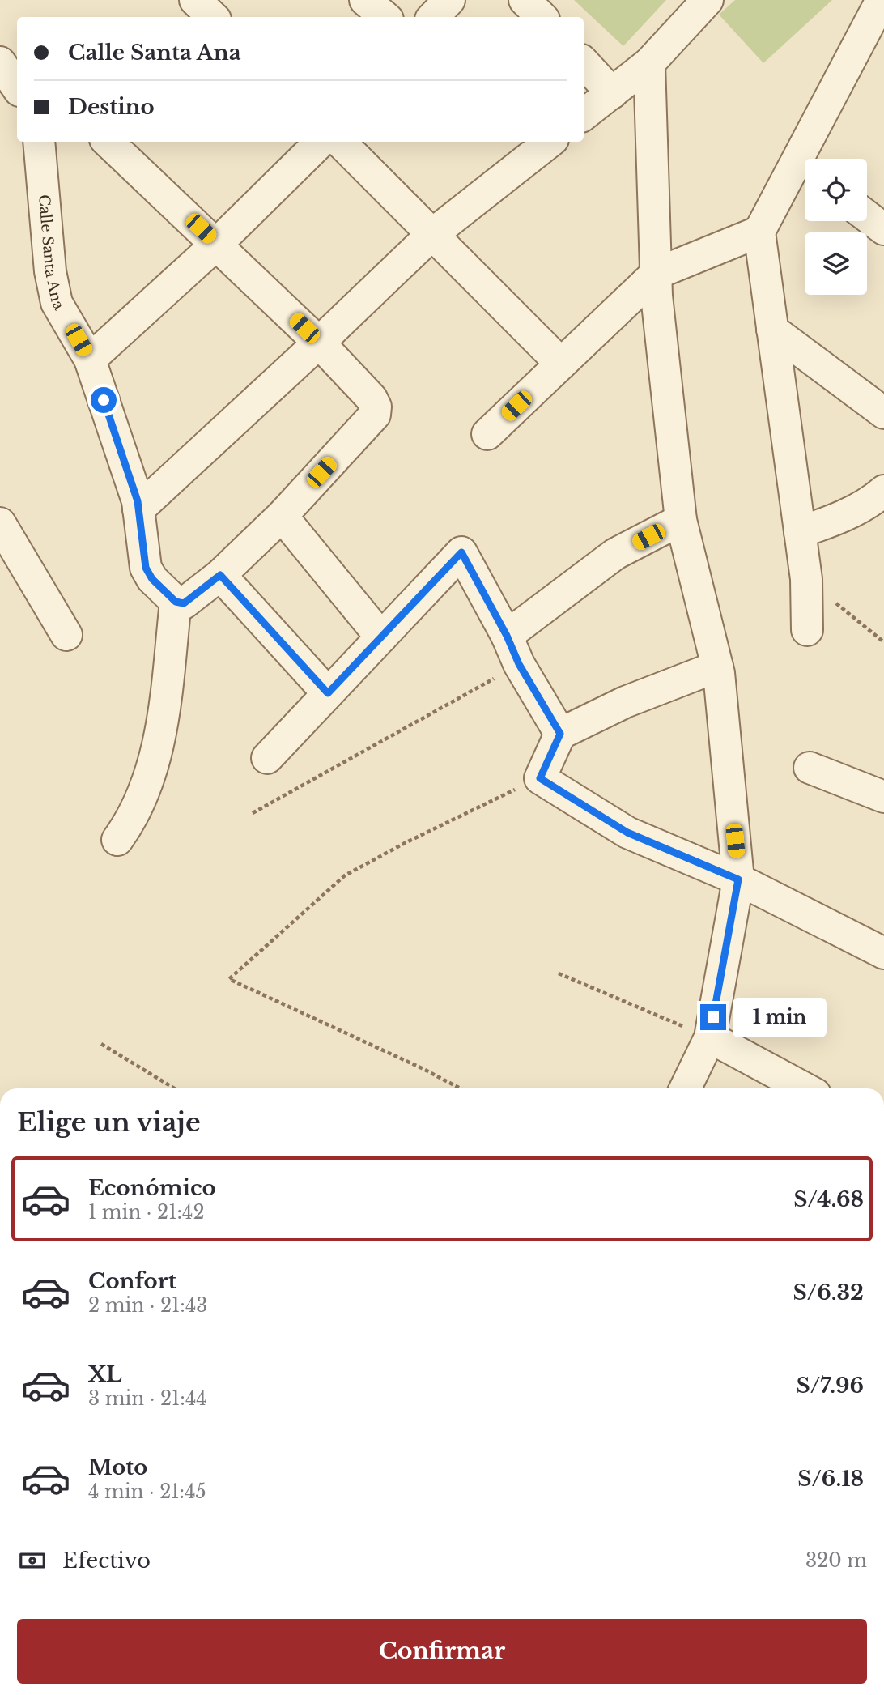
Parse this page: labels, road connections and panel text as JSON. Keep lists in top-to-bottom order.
{
  "streets": {
    "street": ["Calle Santa Ana"]
  },
  "page": {
    "banner": ["Calle Santa Ana", "Destino"],
    "bubble": "1 min",
    "heading": "Elige un viaje",
    "list": [
      {
        "name": "Económico",
        "note": "1 min · 21:42",
        "value": "S/4.68"
      },
      {
        "name": "Confort",
        "note": "2 min · 21:43",
        "value": "S/6.32"
      },
      {
        "name": "XL",
        "note": "3 min · 21:44",
        "value": "S/7.96"
      },
      {
        "name": "Moto",
        "note": "4 min · 21:45",
        "value": "S/6.18"
      }
    ],
    "pay": ["Efectivo", "320 m"],
    "buttons": "Confirmar"
  }
}
